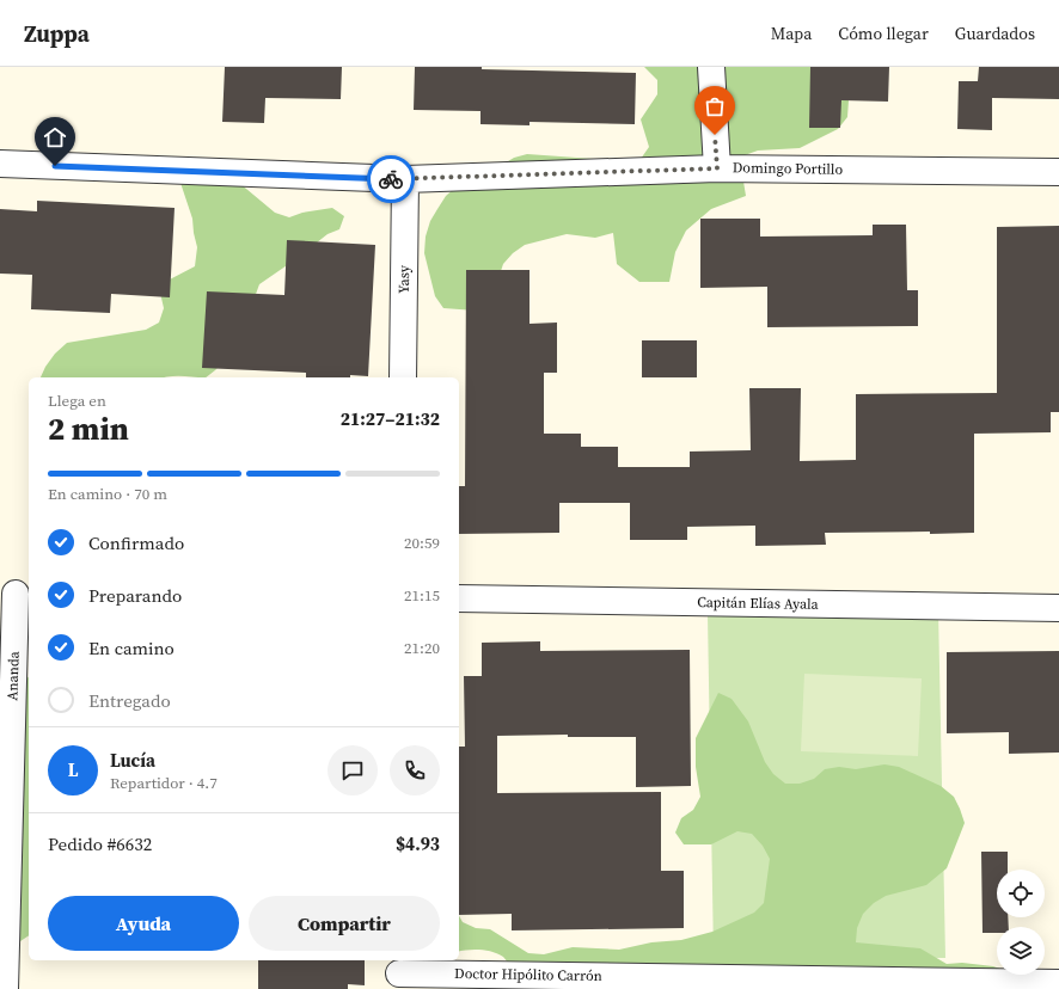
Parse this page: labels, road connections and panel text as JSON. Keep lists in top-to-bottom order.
{
  "streets": {
    "street": [
      "Domingo Portillo",
      "Yasy",
      "Capitán Elías Ayala",
      "Ananda",
      "Doctor Hipólito Carrón"
    ]
  },
  "crossings": [
    ["Domingo Portillo", "Yasy"]
  ],
  "page": {
    "header": "Zuppa",
    "nav": ["Mapa", "Cómo llegar", "Guardados"],
    "heading": ["2 min", "Llega en", "21:27–21:32"],
    "panel": [
      "Lucía",
      "Repartidor · 4.7",
      "Pedido #6632",
      "$4.93"
    ],
    "bar": "En camino · 70 m",
    "list": [
      ["Confirmado", "20:59"],
      ["Preparando", "21:15"],
      ["En camino", "21:20"],
      "Entregado"
    ],
    "round": "L",
    "buttons": ["Ayuda", "Compartir"]
  }
}
